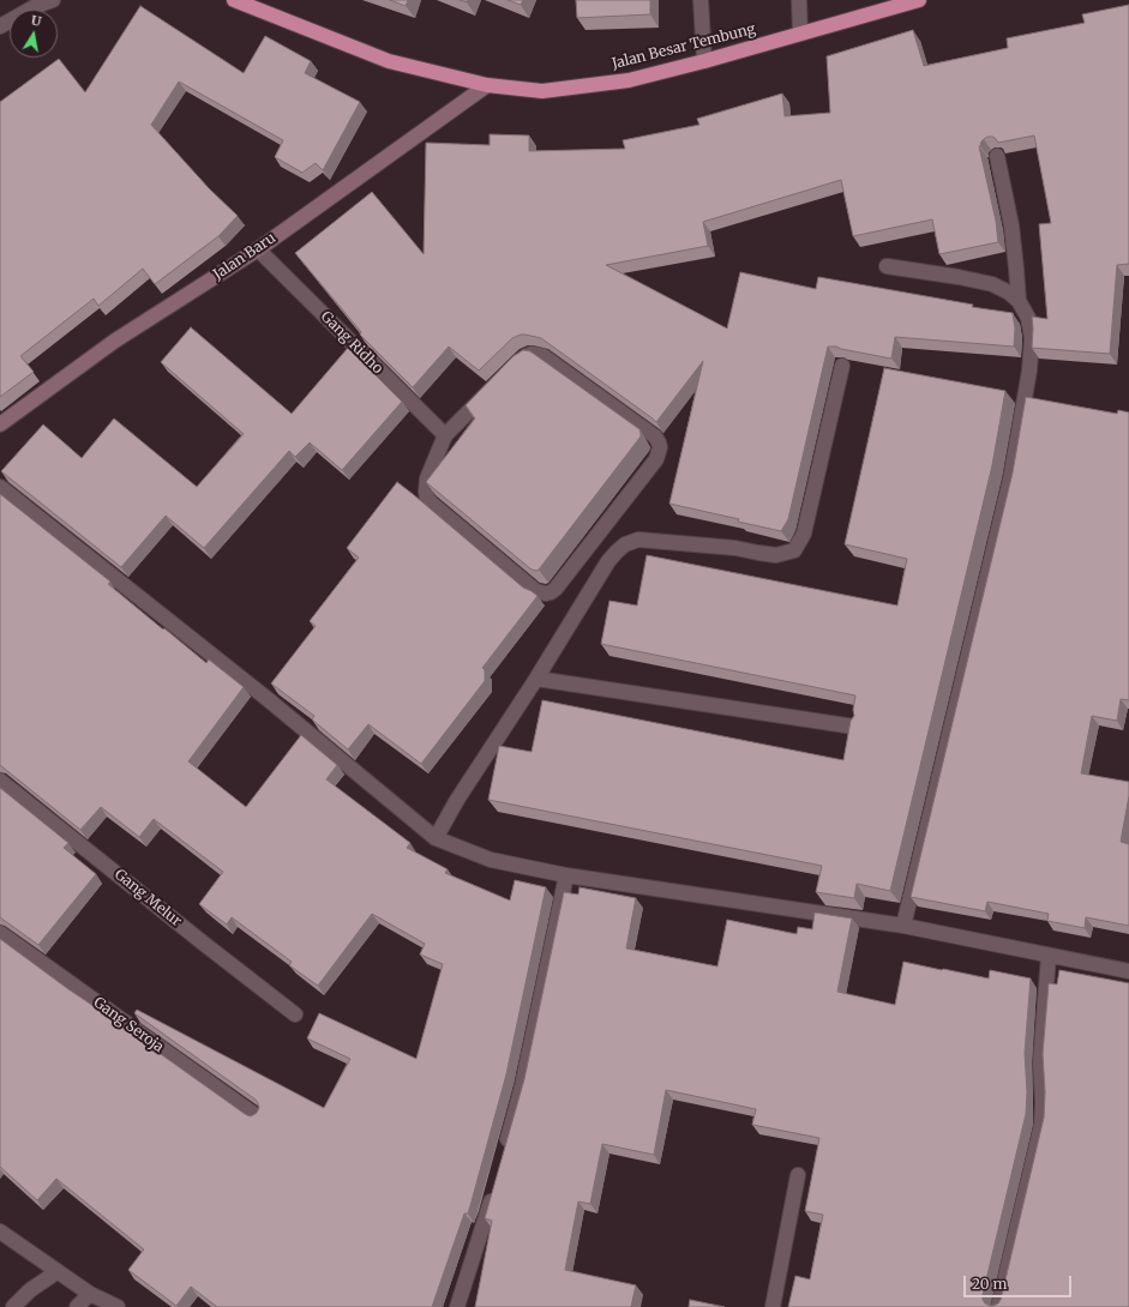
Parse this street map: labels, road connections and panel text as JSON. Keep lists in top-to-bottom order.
{
  "streets": {
    "highway": ["Jalan Besar Tembung"],
    "main road": ["Jalan Baru"],
    "street": ["Gang Ridho", "Gang Melur", "Gang Seroja"]
  },
  "crossings": [
    ["Jalan Besar Tembung", "Jalan Baru"],
    ["Jalan Baru", "Gang Ridho"]
  ],
  "scale_bar": "20 m",
  "north": "top"
}
